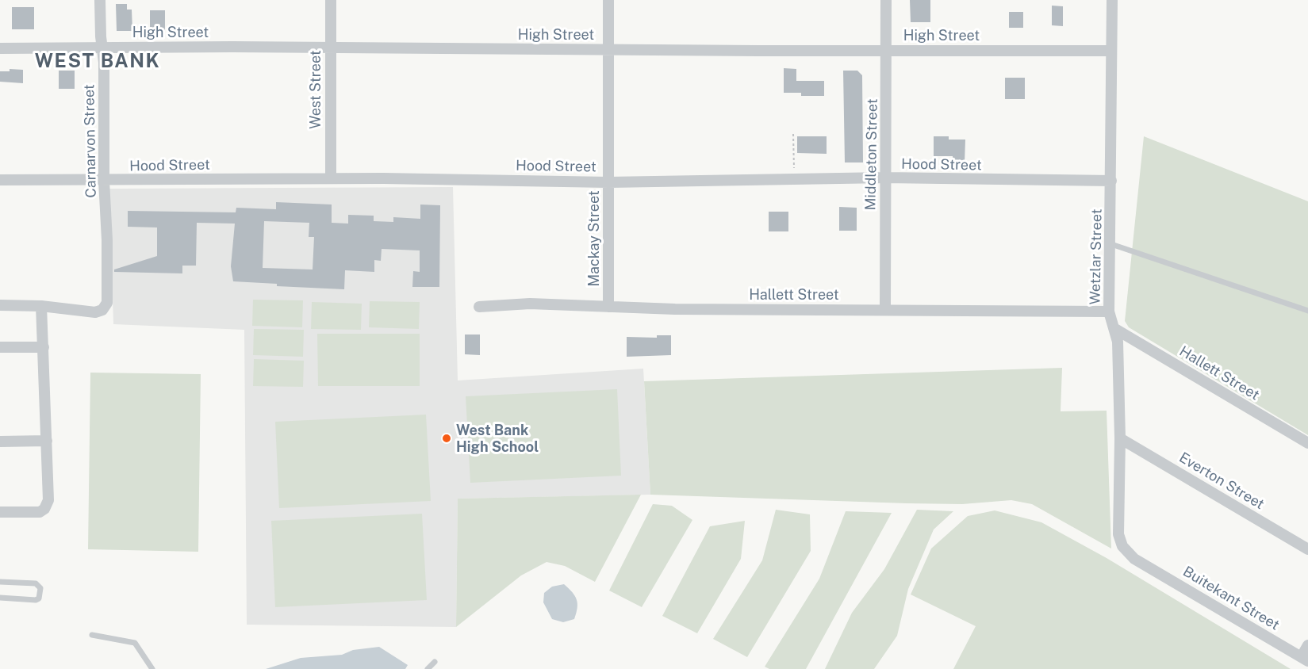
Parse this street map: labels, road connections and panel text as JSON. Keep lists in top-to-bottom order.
{
  "streets": {
    "street": [
      "High Street",
      "West Street",
      "Carnarvon Street",
      "Middleton Street",
      "Hood Street",
      "Mackay Street",
      "Wetzlar Street",
      "Hallett Street",
      "Everton Street",
      "Buitekant Street"
    ]
  },
  "crossings": [
    ["High Street", "West Street"],
    ["High Street", "Carnarvon Street"],
    ["High Street", "Middleton Street"],
    ["High Street", "Mackay Street"],
    ["High Street", "Wetzlar Street"],
    ["West Street", "Hood Street"],
    ["Carnarvon Street", "Hood Street"],
    ["Middleton Street", "Hood Street"],
    ["Middleton Street", "Hallett Street"],
    ["Hood Street", "Mackay Street"],
    ["Hood Street", "Wetzlar Street"],
    ["Mackay Street", "Hallett Street"],
    ["Wetzlar Street", "Hallett Street"],
    ["Wetzlar Street", "Everton Street"],
    ["Wetzlar Street", "Buitekant Street"]
  ],
  "districts": ["WEST BANK"],
  "places": ["West Bank High School"]
}
